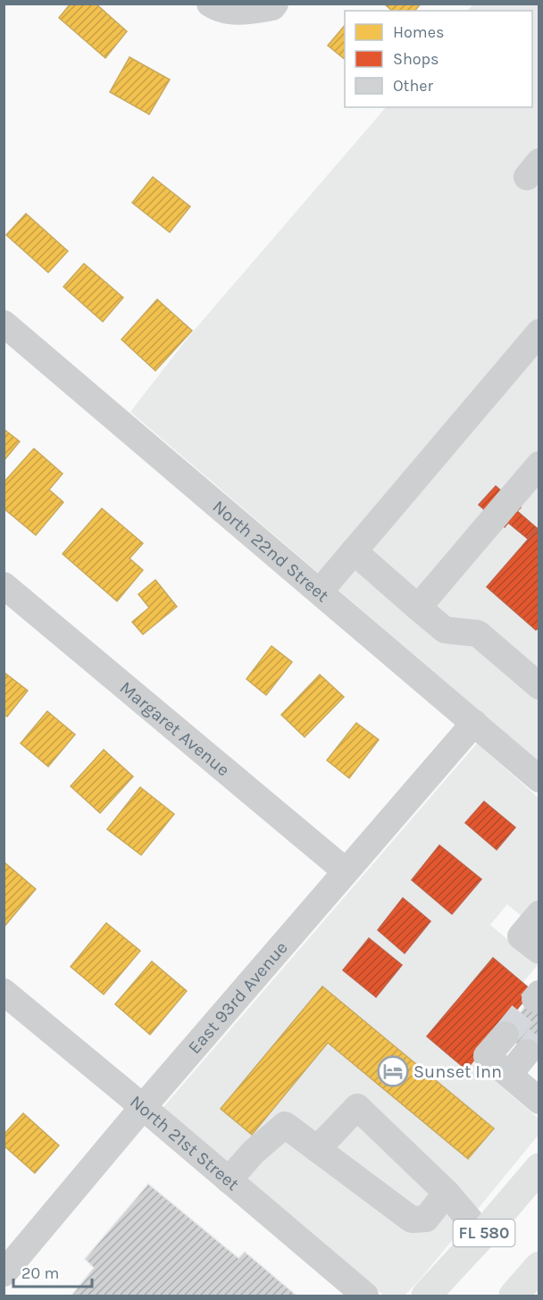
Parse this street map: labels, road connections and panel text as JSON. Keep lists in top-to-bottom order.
{
  "streets": {
    "main road": ["FL 580"],
    "street": [
      "North 22nd Street",
      "Margaret Avenue",
      "East 93rd Avenue",
      "North 21st Street"
    ]
  },
  "crossings": [
    ["North 22nd Street", "East 93rd Avenue"],
    ["Margaret Avenue", "East 93rd Avenue"],
    ["East 93rd Avenue", "North 21st Street"]
  ],
  "places": {
    "hotel": ["Sunset Inn"]
  },
  "legend": ["Homes", "Shops", "Other"],
  "scale_bar": "20 m"
}
